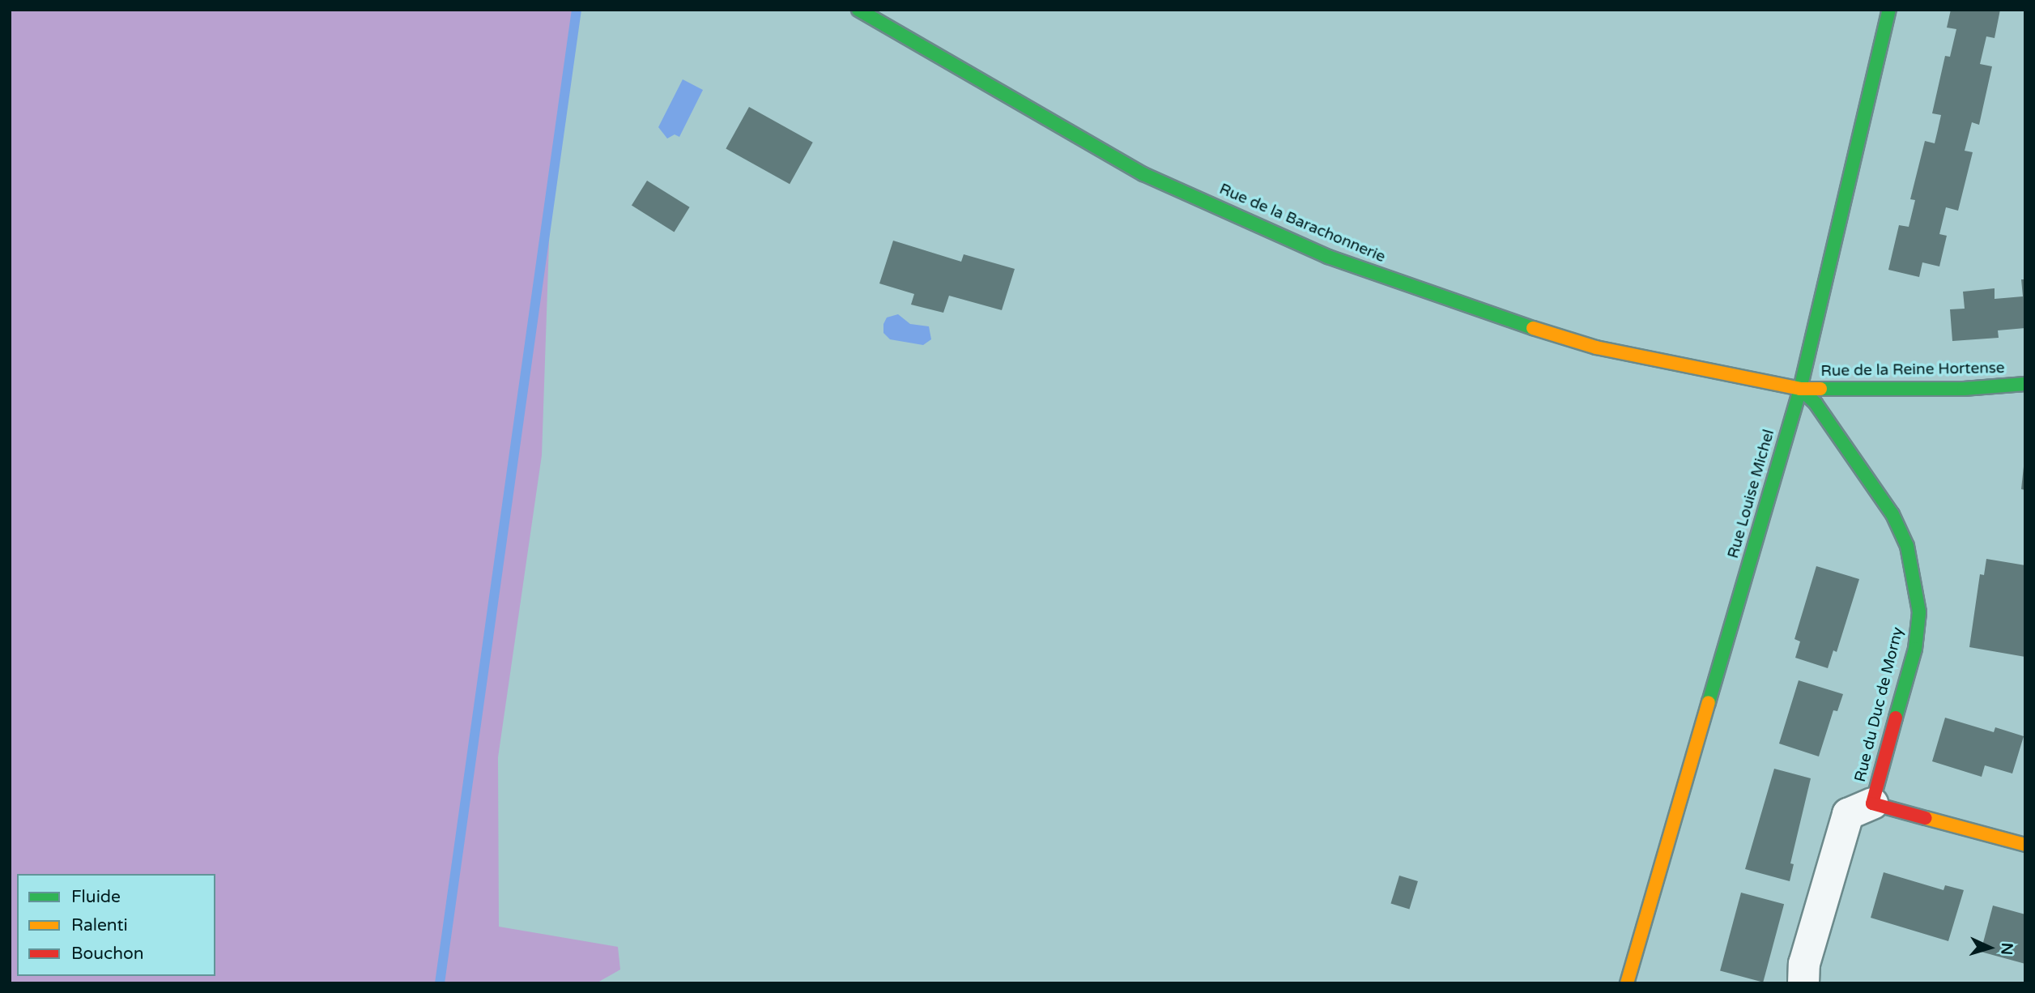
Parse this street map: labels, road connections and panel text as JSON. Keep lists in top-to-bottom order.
{
  "streets": {
    "street": [
      "Rue de la Barachonnerie",
      "Rue de la Reine Hortense",
      "Rue Louise Michel",
      "Rue du Duc de Morny"
    ]
  },
  "crossings": [
    ["Rue de la Barachonnerie", "Rue de la Reine Hortense"],
    ["Rue de la Barachonnerie", "Rue Louise Michel"],
    ["Rue de la Barachonnerie", "Rue du Duc de Morny"],
    ["Rue de la Reine Hortense", "Rue Louise Michel"],
    ["Rue de la Reine Hortense", "Rue du Duc de Morny"],
    ["Rue Louise Michel", "Rue du Duc de Morny"]
  ],
  "legend": ["Fluide", "Ralenti", "Bouchon"],
  "north": "right"
}
